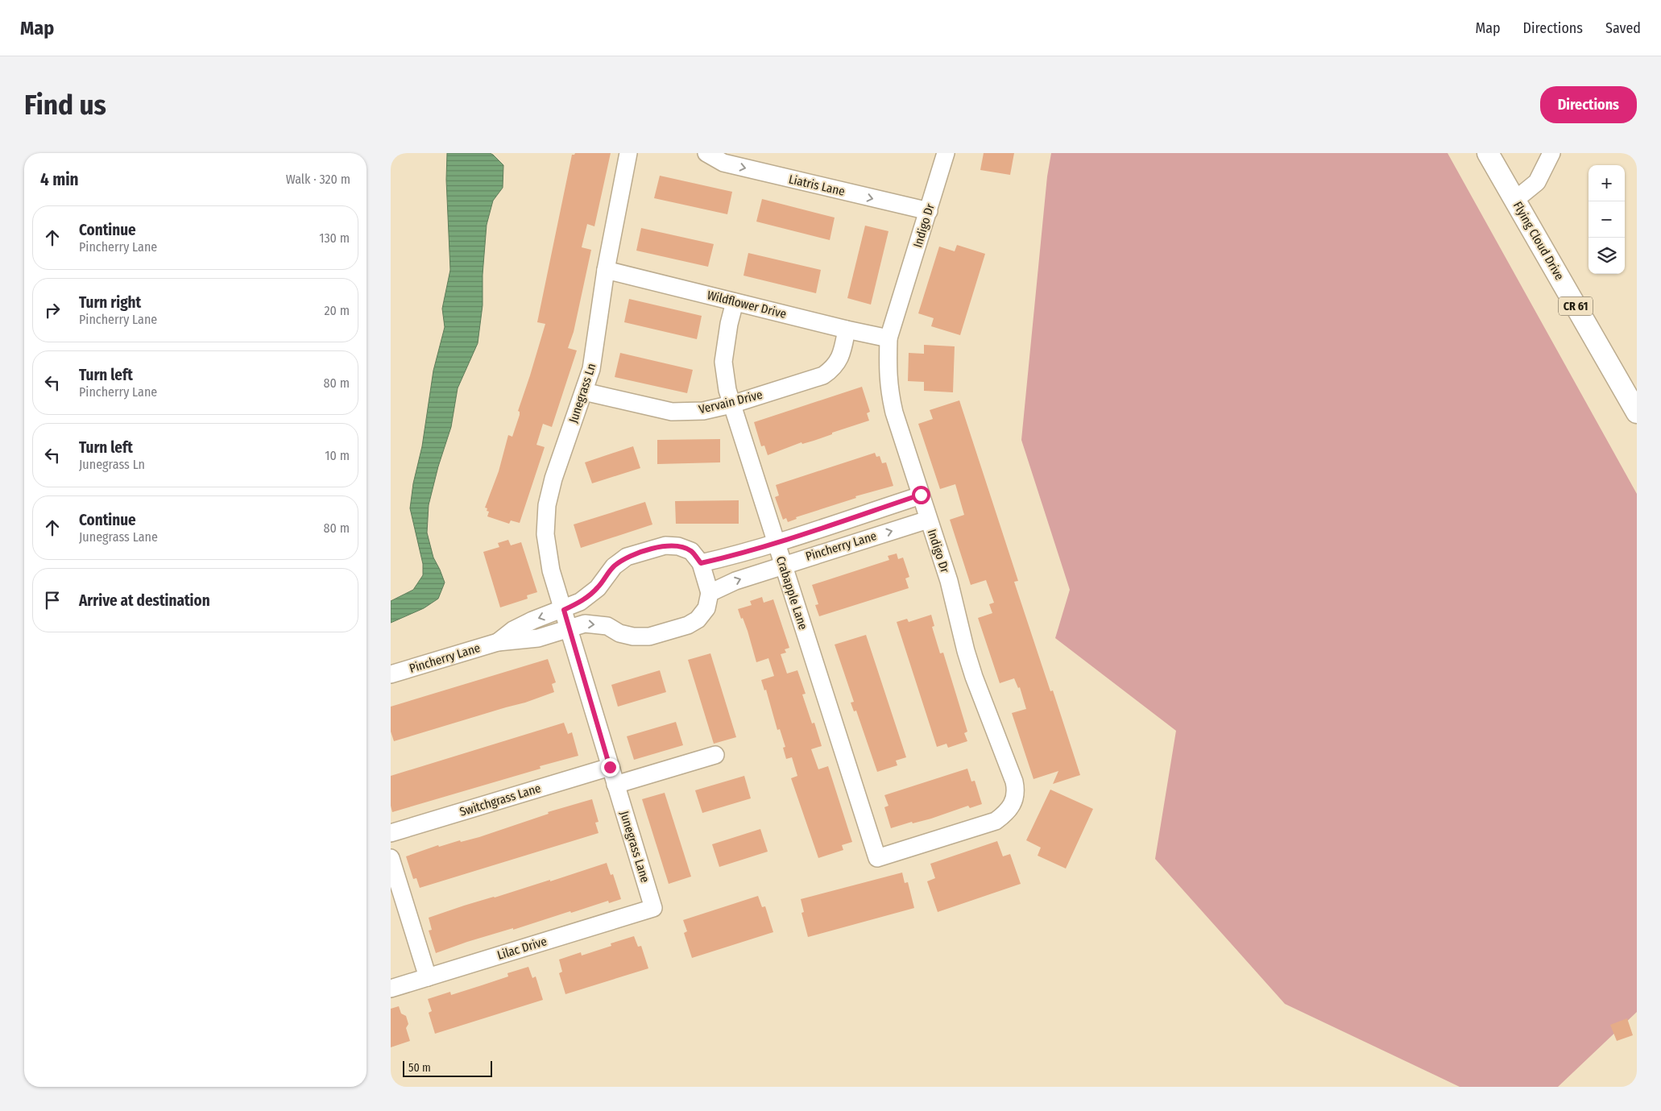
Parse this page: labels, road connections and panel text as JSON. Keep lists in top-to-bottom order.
{
  "streets": {
    "main road": ["Flying Cloud Drive", "CR 61"],
    "street": [
      "Liatris Lane",
      "Indigo Dr",
      "Wildflower Drive",
      "Junegrass Ln",
      "Vervain Drive",
      "Pincherry Lane",
      "Crabapple Lane",
      "Switchgrass Lane",
      "Junegrass Lane",
      "Lilac Drive"
    ]
  },
  "crossings": [
    ["Liatris Lane", "Indigo Dr"],
    ["Indigo Dr", "Wildflower Drive"],
    ["Indigo Dr", "Pincherry Lane"],
    ["Indigo Dr", "Crabapple Lane"],
    ["Wildflower Drive", "Junegrass Ln"],
    ["Wildflower Drive", "Vervain Drive"],
    ["Wildflower Drive", "Crabapple Lane"],
    ["Junegrass Ln", "Vervain Drive"],
    ["Junegrass Ln", "Pincherry Lane"],
    ["Junegrass Ln", "Junegrass Lane"],
    ["Vervain Drive", "Crabapple Lane"],
    ["Pincherry Lane", "Crabapple Lane"],
    ["Pincherry Lane", "Junegrass Lane"],
    ["Switchgrass Lane", "Junegrass Lane"],
    ["Junegrass Lane", "Lilac Drive"]
  ],
  "one_way": ["Liatris Lane"],
  "scale_bar": "50 m",
  "page": {
    "header": "Map",
    "nav": ["Map", "Directions", "Saved"],
    "buttons": "Directions",
    "title": "Find us",
    "heading": ["4 min", "Walk · 320 m"],
    "map_buttons": ["+", "−"],
    "list": [
      ["Continue", "Pincherry Lane", "130 m"],
      ["Turn right", "Pincherry Lane", "20 m"],
      ["Turn left", "Pincherry Lane", "80 m"],
      ["Turn left", "Junegrass Ln", "10 m"],
      ["Continue", "Junegrass Lane", "80 m"],
      "Arrive at destination"
    ],
    "scale": "50 m"
  }
}
